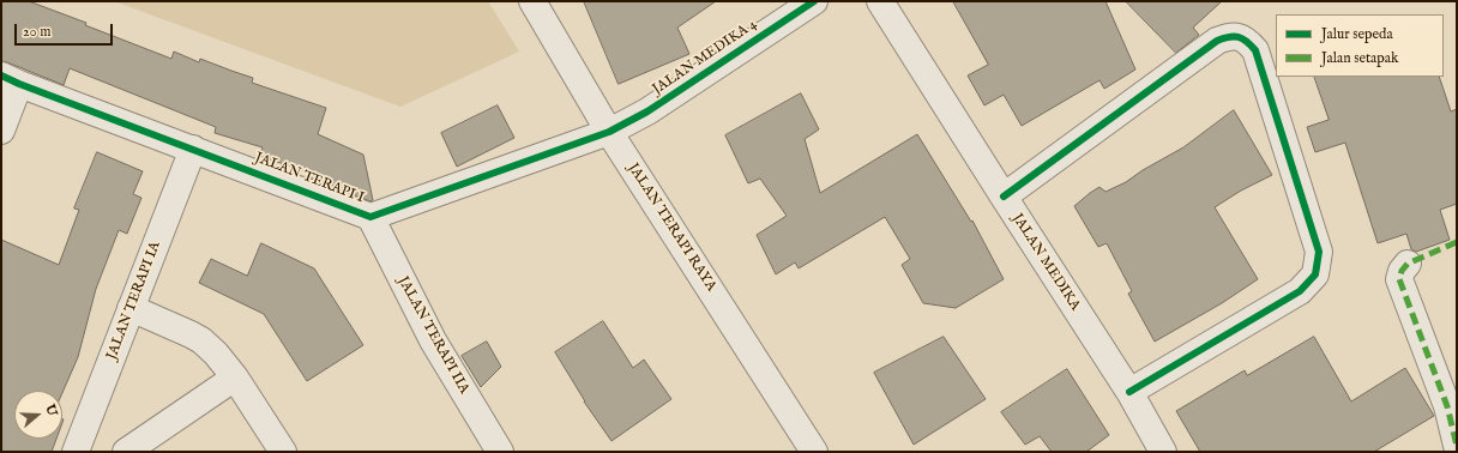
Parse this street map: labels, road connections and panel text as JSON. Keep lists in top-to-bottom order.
{
  "streets": {
    "street": [
      "JALAN MEDIKA 4",
      "JALAN TERAPI I",
      "JALAN TERAPI RAYA",
      "JALAN MEDIKA",
      "JALAN TERAPI IA",
      "JALAN TERAPI IIA"
    ]
  },
  "crossings": [
    ["JALAN MEDIKA 4", "JALAN TERAPI I"],
    ["JALAN MEDIKA 4", "JALAN TERAPI RAYA"],
    ["JALAN TERAPI I", "JALAN TERAPI RAYA"],
    ["JALAN TERAPI I", "JALAN TERAPI IA"],
    ["JALAN TERAPI I", "JALAN TERAPI IIA"]
  ],
  "legend": ["Jalur sepeda", "Jalan setapak"],
  "scale_bar": "20 m",
  "north": "right"
}
